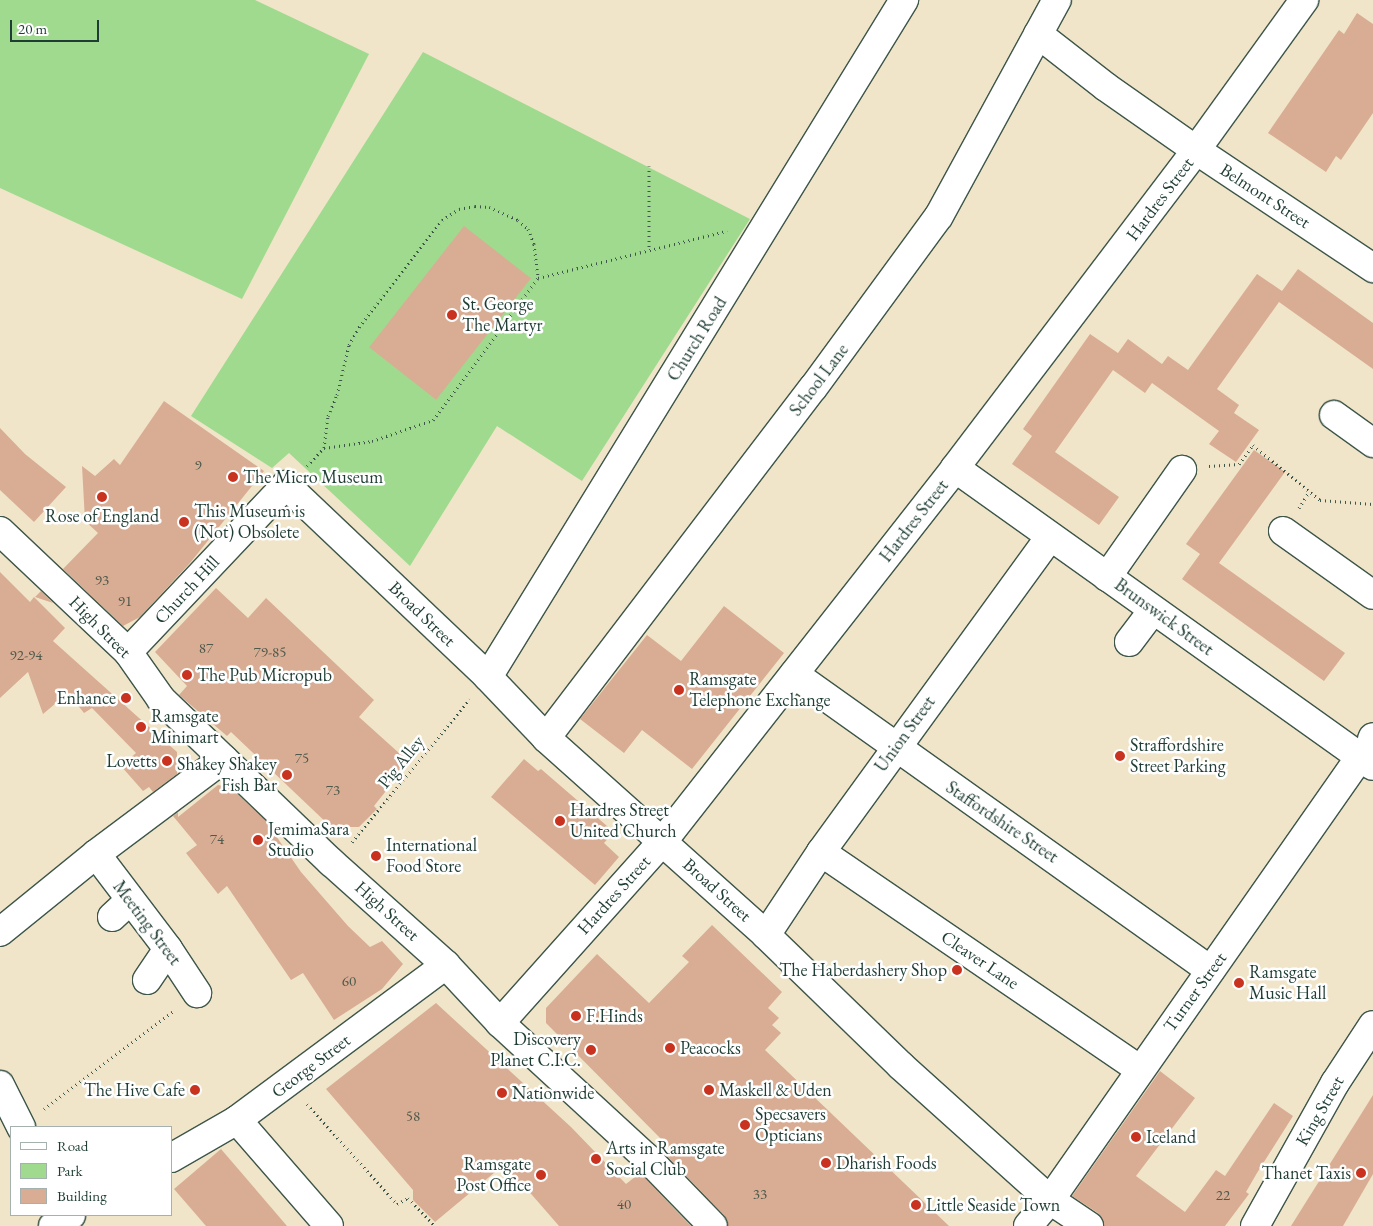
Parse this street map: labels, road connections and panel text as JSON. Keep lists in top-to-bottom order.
{
  "streets": {
    "street": [
      "Belmont Street",
      "Hardres Street",
      "Church Road",
      "School Lane",
      "Church Hill",
      "Broad Street",
      "Brunswick Street",
      "High Street",
      "Union Street",
      "Staffordshire Street",
      "Meeting Street",
      "Cleaver Lane",
      "Turner Street",
      "George Street",
      "King Street"
    ],
    "path": ["Pig Alley"]
  },
  "crossings": [
    ["Belmont Street", "Hardres Street"],
    ["Belmont Street", "School Lane"],
    ["Hardres Street", "Broad Street"],
    ["Hardres Street", "Brunswick Street"],
    ["Hardres Street", "High Street"],
    ["Hardres Street", "Staffordshire Street"],
    ["Church Road", "Broad Street"],
    ["Church Road", "Pig Alley"],
    ["School Lane", "Broad Street"],
    ["Church Hill", "Broad Street"],
    ["Church Hill", "High Street"],
    ["Broad Street", "Union Street"],
    ["Broad Street", "Pig Alley"],
    ["Broad Street", "Turner Street"],
    ["Brunswick Street", "Union Street"],
    ["Brunswick Street", "Turner Street"],
    ["High Street", "Pig Alley"],
    ["High Street", "George Street"],
    ["Union Street", "Staffordshire Street"],
    ["Union Street", "Cleaver Lane"],
    ["Staffordshire Street", "Turner Street"],
    ["Cleaver Lane", "Turner Street"]
  ],
  "places": [
    "St. George The Martyr",
    "The Micro Museum",
    "Rose of England",
    "This Museum is (Not) Obsolete",
    "The Pub Micropub",
    "Ramsgate Telephone Exchange",
    "Enhance",
    "Ramsgate Minimart",
    "Straffordshire Street Parking",
    "Lovetts",
    "Shakey Shakey Fish Bar",
    "Hardres Street United Church",
    "JemimaSara Studio",
    "International Food Store",
    "The Haberdashery Shop",
    "Ramsgate Music Hall",
    "F.Hinds",
    "Peacocks",
    "Discovery Planet C.I.C.",
    "The Hive Cafe",
    "Maskell & Uden",
    "Nationwide",
    "Specsavers Opticians",
    "Iceland",
    "Arts in Ramsgate Social Club",
    "Dharish Foods",
    "Thanet Taxis",
    "Ramsgate Post Office",
    "Little Seaside Town"
  ],
  "house_numbers": [
    "9",
    "93",
    "91",
    "87",
    "79-85",
    "92-94",
    "75",
    "73",
    "74",
    "60",
    "58",
    "33",
    "22",
    "40"
  ],
  "legend": ["Road", "Park", "Building"],
  "scale_bar": "20 m"
}
